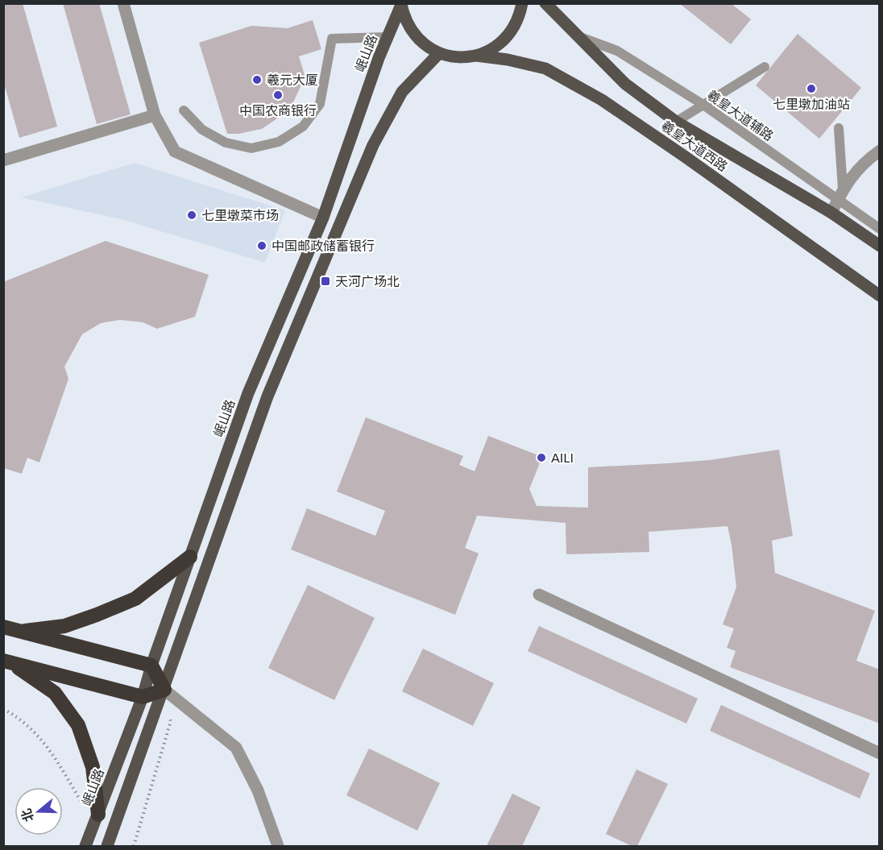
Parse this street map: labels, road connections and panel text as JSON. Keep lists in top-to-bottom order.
{
  "streets": {
    "main road": ["岷山路", "羲皇大道西路"],
    "lane": ["羲皇大道辅路"]
  },
  "crossings": [
    ["羲皇大道辅路", "羲皇大道西路"]
  ],
  "places": {
    "other": [
      "羲元大厦",
      "七里墩加油站",
      "中国农商银行",
      "七里墩菜市场",
      "中国邮政储蓄银行",
      "AILI"
    ],
    "transit": ["天河广场北"]
  },
  "north": "left"
}
